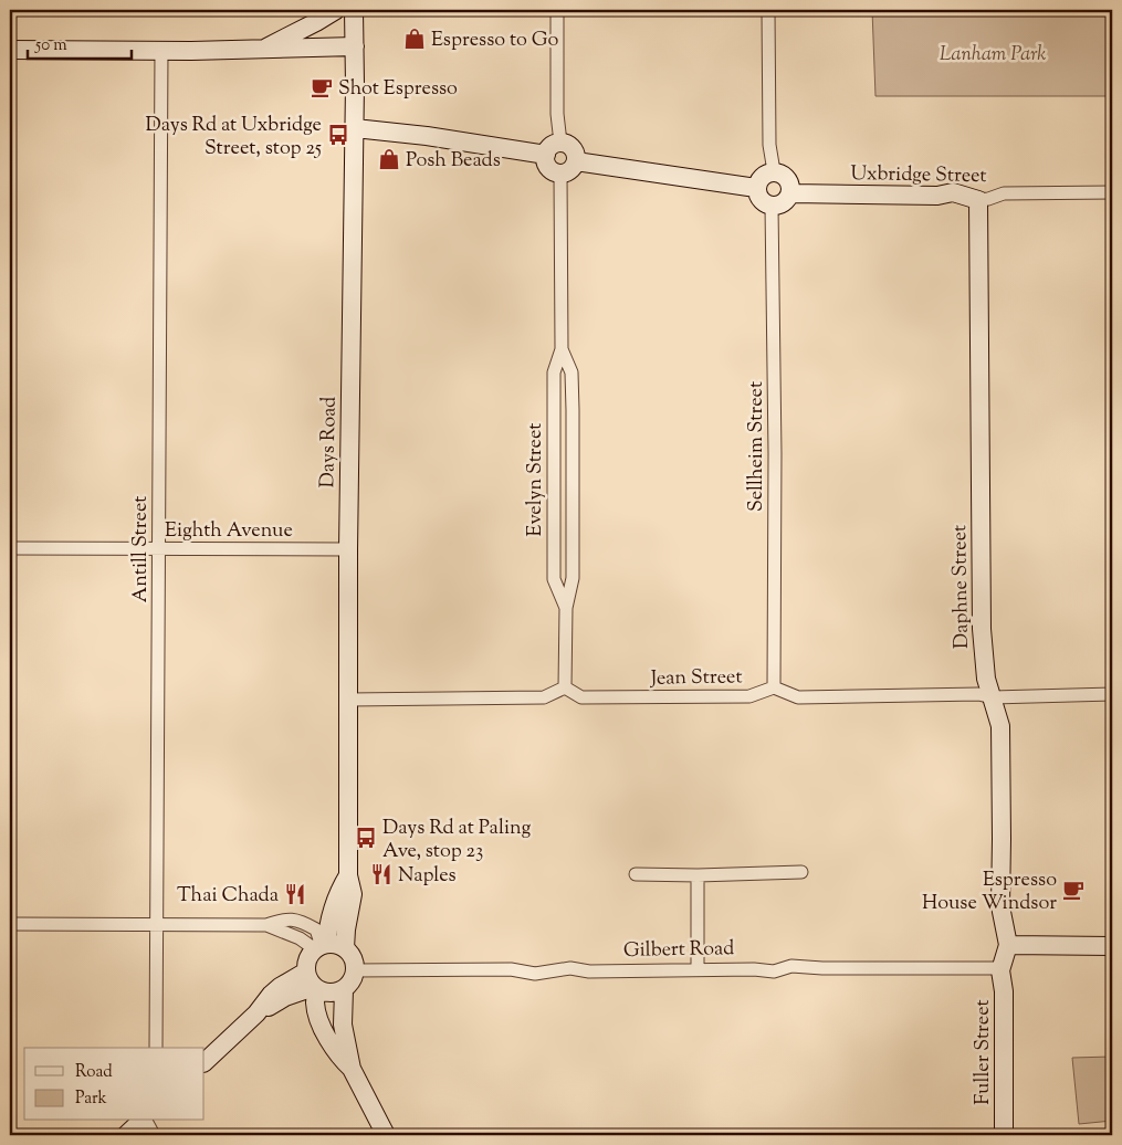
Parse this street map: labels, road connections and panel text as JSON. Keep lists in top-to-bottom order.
{
  "streets": {
    "street": [
      "Uxbridge Street",
      "Days Road",
      "Sellheim Street",
      "Evelyn Street",
      "Eighth Avenue",
      "Antill Street",
      "Daphne Street",
      "Jean Street",
      "Gilbert Road",
      "Fuller Street"
    ]
  },
  "crossings": [
    ["Uxbridge Street", "Sellheim Street"],
    ["Uxbridge Street", "Daphne Street"],
    ["Days Road", "Eighth Avenue"],
    ["Days Road", "Gilbert Road"],
    ["Sellheim Street", "Jean Street"],
    ["Evelyn Street", "Jean Street"],
    ["Eighth Avenue", "Antill Street"],
    ["Daphne Street", "Gilbert Road"],
    ["Daphne Street", "Fuller Street"],
    ["Gilbert Road", "Fuller Street"]
  ],
  "parks": ["Lanham Park"],
  "places": {
    "shop": ["Espresso to Go", "Posh Beads"],
    "cafe": ["Shot Espresso", "Espresso House Windsor"],
    "bus stop": ["Days Rd at Uxbridge Street, stop 25", "Days Rd at Paling Ave, stop 23"],
    "restaurant": ["Naples", "Thai Chada"]
  },
  "legend": ["Road", "Park"],
  "scale_bar": "50 m"
}
